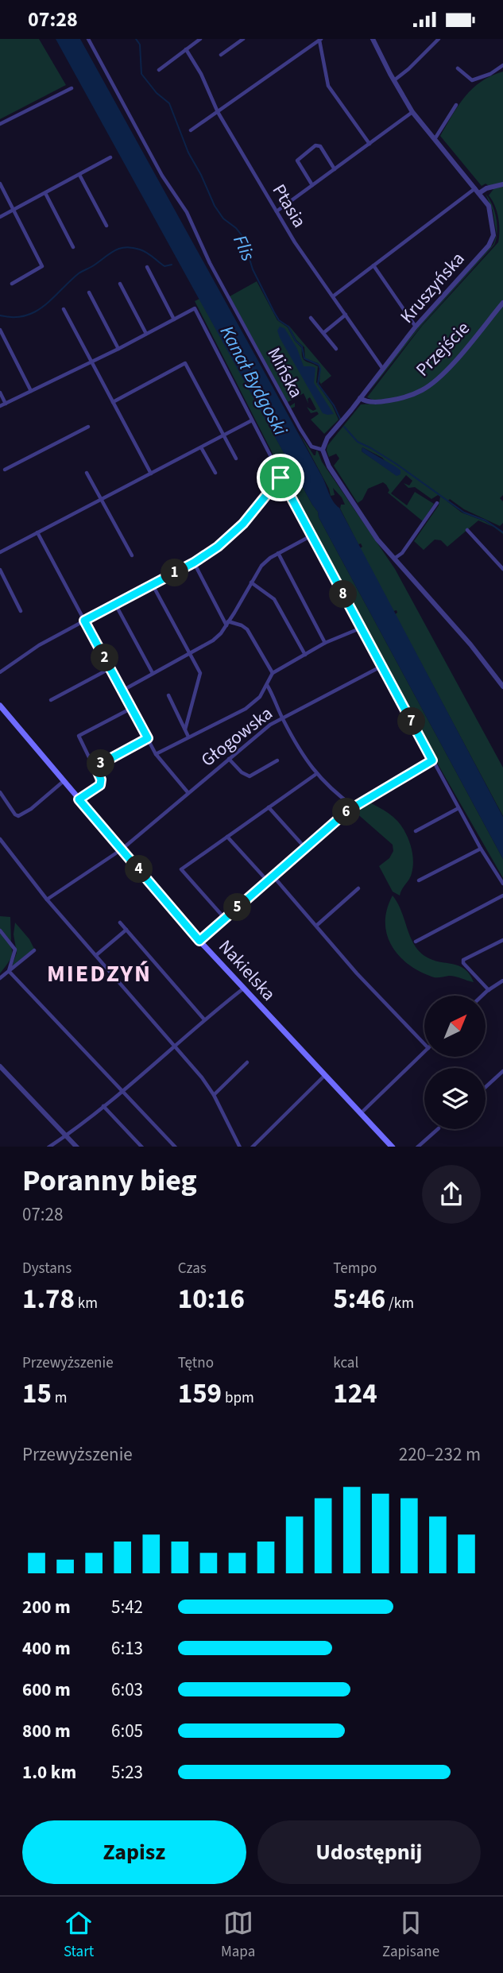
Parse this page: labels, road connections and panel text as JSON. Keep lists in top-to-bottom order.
{
  "streets": {
    "main road": ["Nakielska"],
    "street": [
      "Ptasia",
      "Kruszyńska",
      "Przejście",
      "Mińska",
      "Głogowska"
    ]
  },
  "crossings": [
    ["Ptasia", "Kruszyńska"],
    ["Kruszyńska", "Przejście"],
    ["Kruszyńska", "Mińska"],
    ["Głogowska", "Nakielska"]
  ],
  "districts": ["MIEDZYŃ"],
  "water": ["Flis", "Kanał Bydgoski"],
  "north": "top right",
  "page": {
    "status": "07:28",
    "pins": [
      "1",
      "8",
      "2",
      "7",
      "3",
      "6",
      "4",
      "5"
    ],
    "heading": ["Poranny bieg", "07:28"],
    "stats": [
      ["Dystans", "1.78 km"],
      ["Czas", "10:16"],
      ["Tempo", "5:46 /km"],
      ["Przewyższenie", "15 m"],
      ["Tętno", "159 bpm"],
      ["kcal", "124"]
    ],
    "chart": ["Przewyższenie", "220–232 m"],
    "list": [
      {
        "name": "200 m",
        "note": "5:42"
      },
      {
        "name": "400 m",
        "note": "6:13"
      },
      {
        "name": "600 m",
        "note": "6:03"
      },
      {
        "name": "800 m",
        "note": "6:05"
      },
      {
        "name": "1.0 km",
        "note": "5:23"
      }
    ],
    "buttons": ["Zapisz", "Udostępnij"],
    "tabs": ["Start", "Mapa", "Zapisane"]
  }
}
